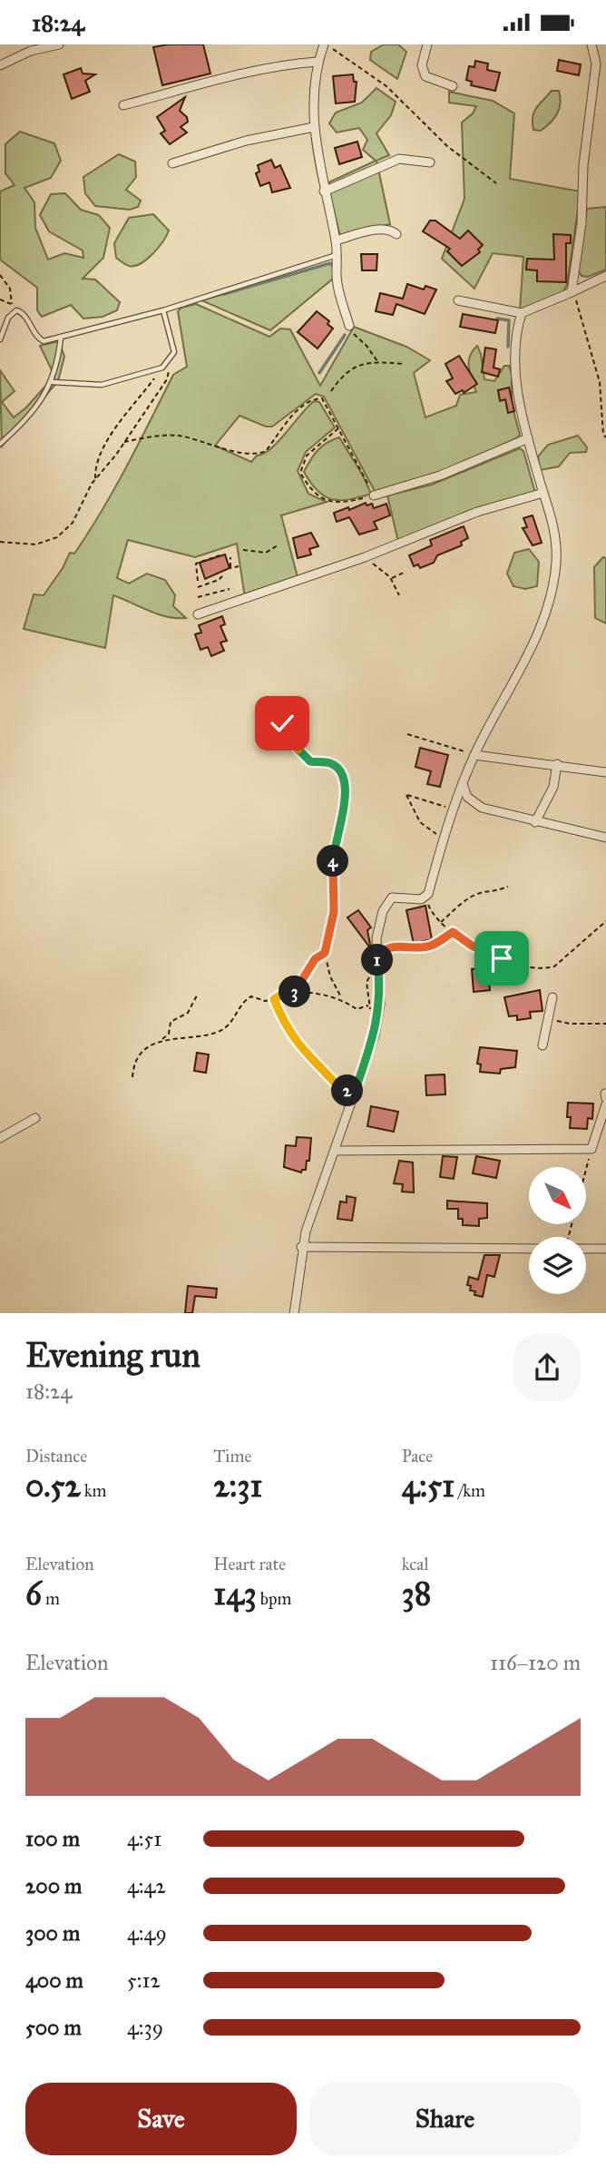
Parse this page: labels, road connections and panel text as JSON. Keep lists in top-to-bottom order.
{
  "north": "bottom right",
  "page": {
    "status": "18:24",
    "pins": [
      "4",
      "1",
      "3",
      "2"
    ],
    "heading": ["Evening run", "18:24"],
    "stats": [
      ["Distance", "0.52 km"],
      ["Time", "2:31"],
      ["Pace", "4:51 /km"],
      ["Elevation", "6 m"],
      ["Heart rate", "143 bpm"],
      ["kcal", "38"]
    ],
    "chart": ["Elevation", "116–120 m"],
    "list": [
      {
        "name": "100 m",
        "note": "4:51"
      },
      {
        "name": "200 m",
        "note": "4:42"
      },
      {
        "name": "300 m",
        "note": "4:49"
      },
      {
        "name": "400 m",
        "note": "5:12"
      },
      {
        "name": "500 m",
        "note": "4:39"
      }
    ],
    "buttons": ["Save", "Share"]
  }
}
